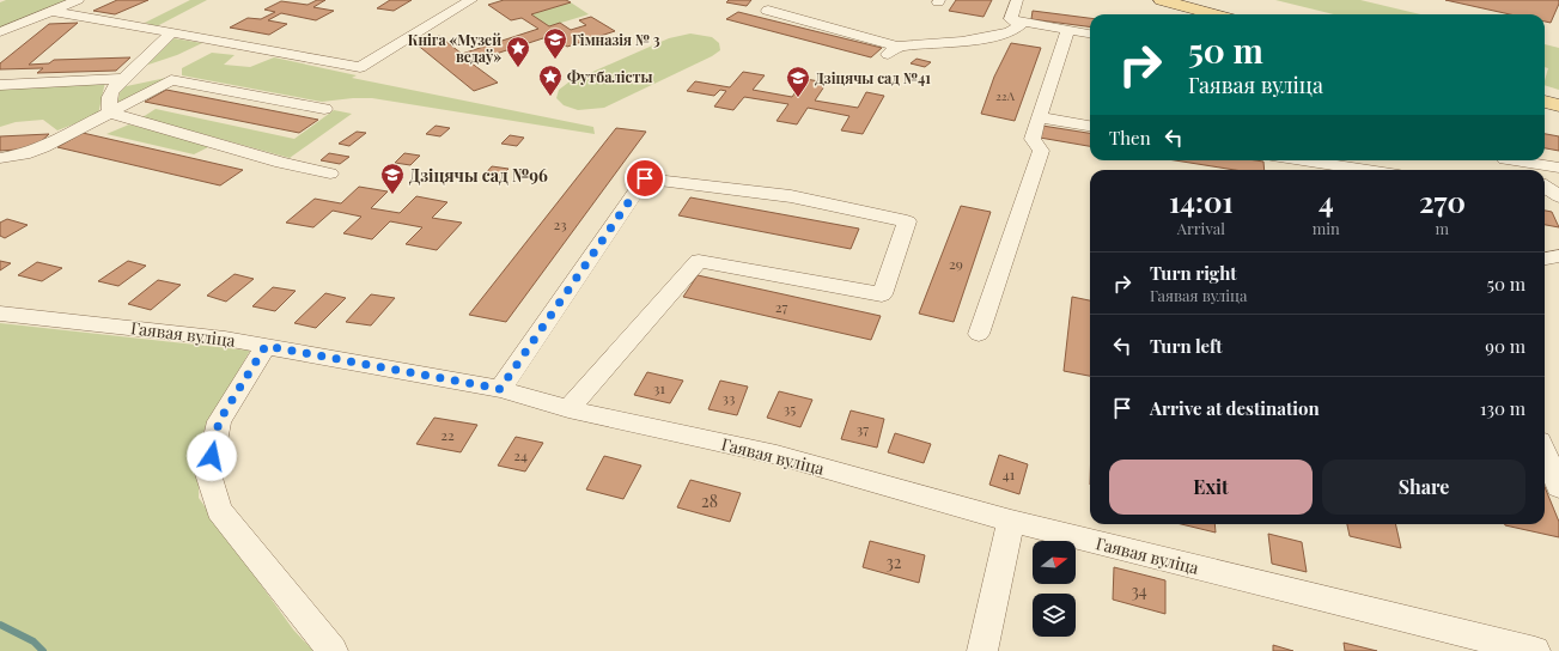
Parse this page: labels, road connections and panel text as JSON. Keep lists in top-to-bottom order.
{
  "streets": {
    "street": ["Гаявая вуліца"]
  },
  "places": {
    "school or university": ["Гімназія № 3", "Дзіцячы сад №41", "Дзіцячы сад №96"],
    "place": ["Кніга «Музей ведаў»", "Футбалісты"]
  },
  "house_numbers": [
    "22А",
    "23",
    "29",
    "27",
    "31",
    "33",
    "35",
    "37",
    "22",
    "24",
    "41",
    "28",
    "32",
    "34"
  ],
  "north": "right",
  "page": {
    "turn": ["50 m", "Гаявая вуліца"],
    "then": "Then",
    "eta": [
      "14:01",
      "Arrival",
      "4",
      "min",
      "270",
      "m"
    ],
    "list": [
      {
        "name": "Turn right",
        "note": "Гаявая вуліца",
        "value": "50 m"
      },
      {
        "name": "Turn left",
        "value": "90 m"
      },
      {
        "name": "Arrive at destination",
        "value": "130 m"
      }
    ],
    "buttons": ["Exit", "Share"]
  }
}
